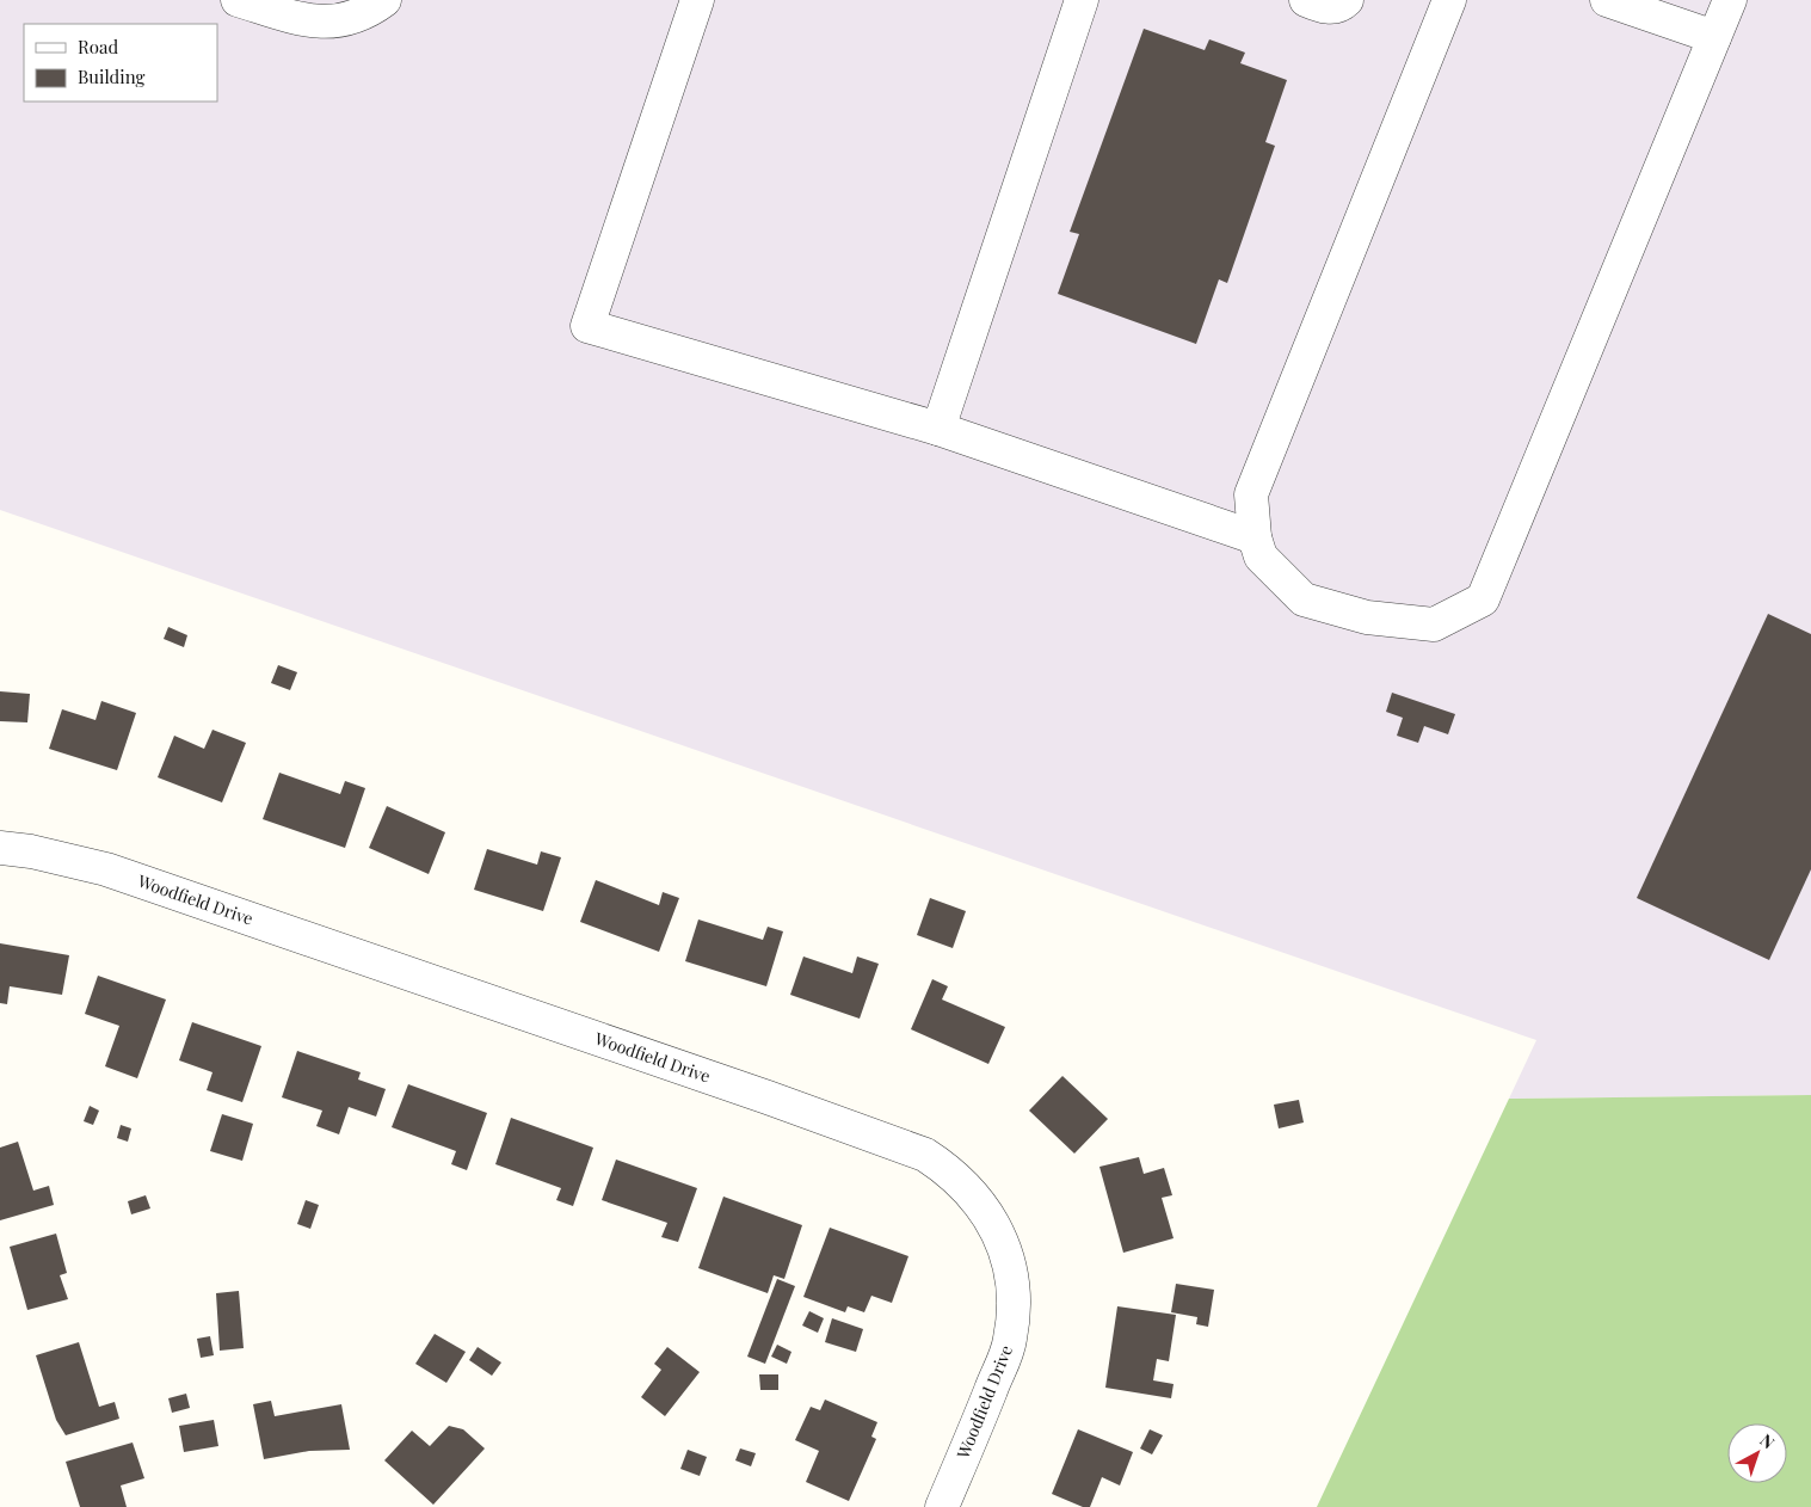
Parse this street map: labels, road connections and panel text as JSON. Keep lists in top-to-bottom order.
{
  "streets": {
    "street": ["Woodfield Drive"]
  },
  "legend": ["Road", "Building"],
  "north": "top right"
}
